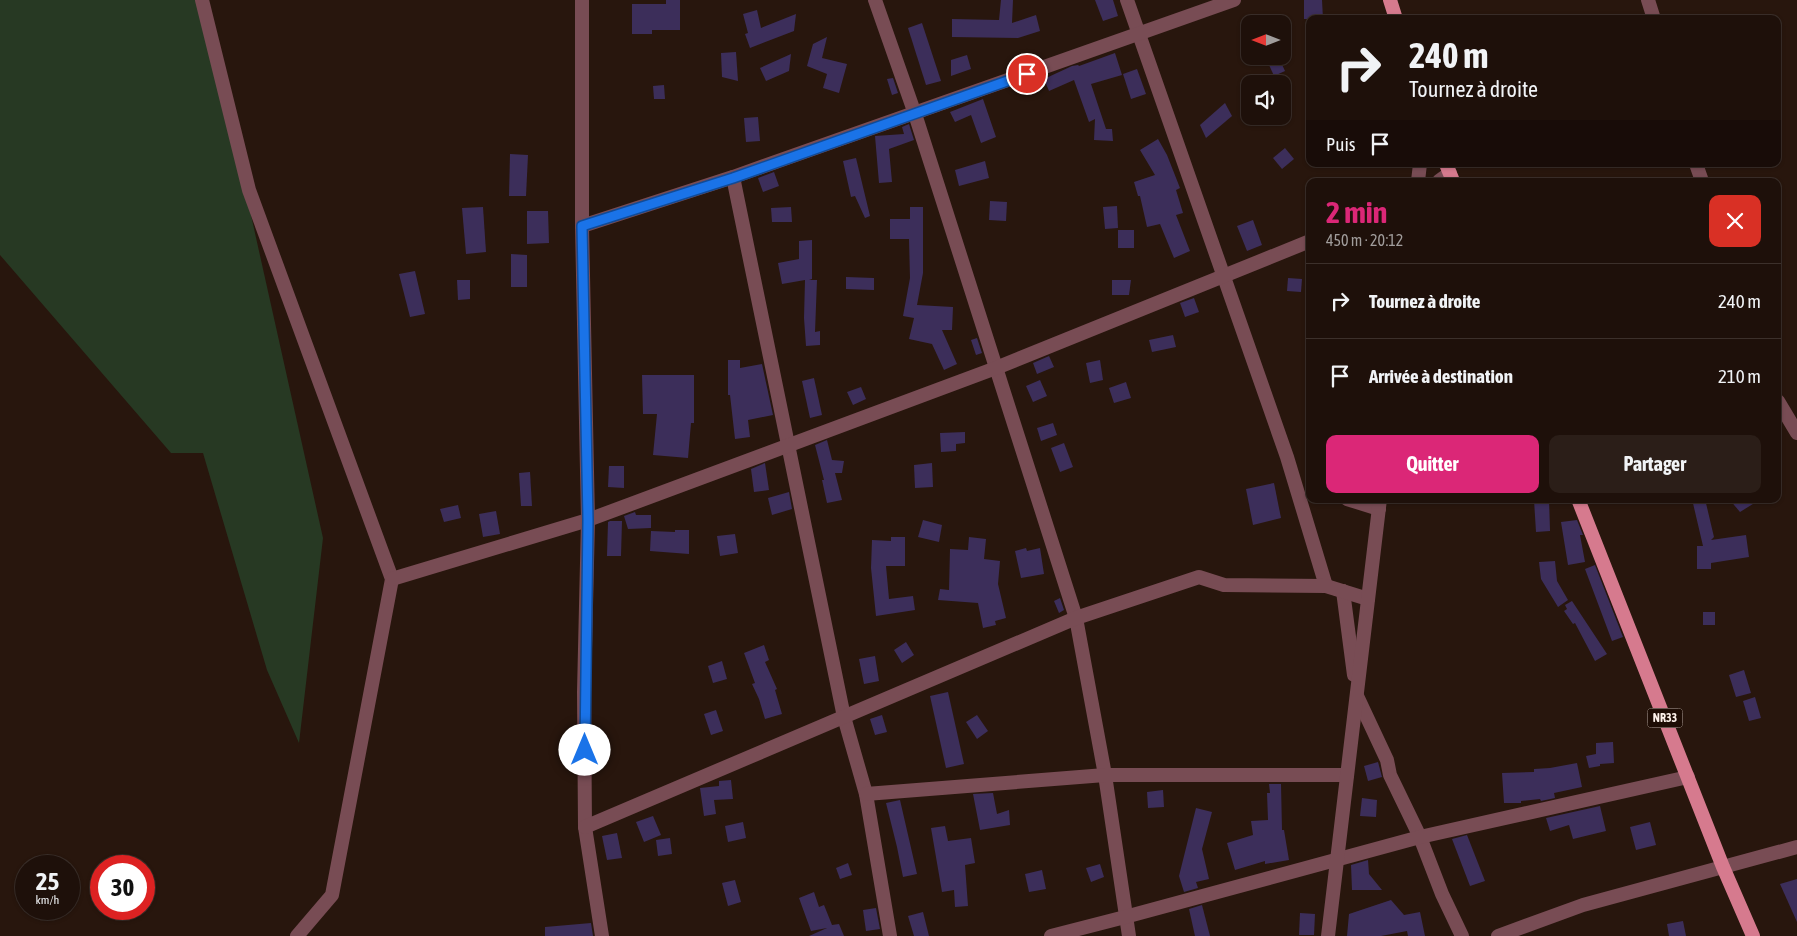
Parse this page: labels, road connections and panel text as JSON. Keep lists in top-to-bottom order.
{
  "streets": {
    "main road": ["NR33"]
  },
  "north": "left",
  "page": {
    "turn": ["240 m", "Tournez à droite"],
    "then": "Puis",
    "heading": ["2 min", "450 m · 20:12"],
    "list": [
      {
        "name": "Tournez à droite",
        "value": "240 m"
      },
      {
        "name": "Arrivée à destination",
        "value": "210 m"
      }
    ],
    "buttons": ["Quitter", "Partager"],
    "speed": "25 km/h",
    "limit": "30"
  }
}
